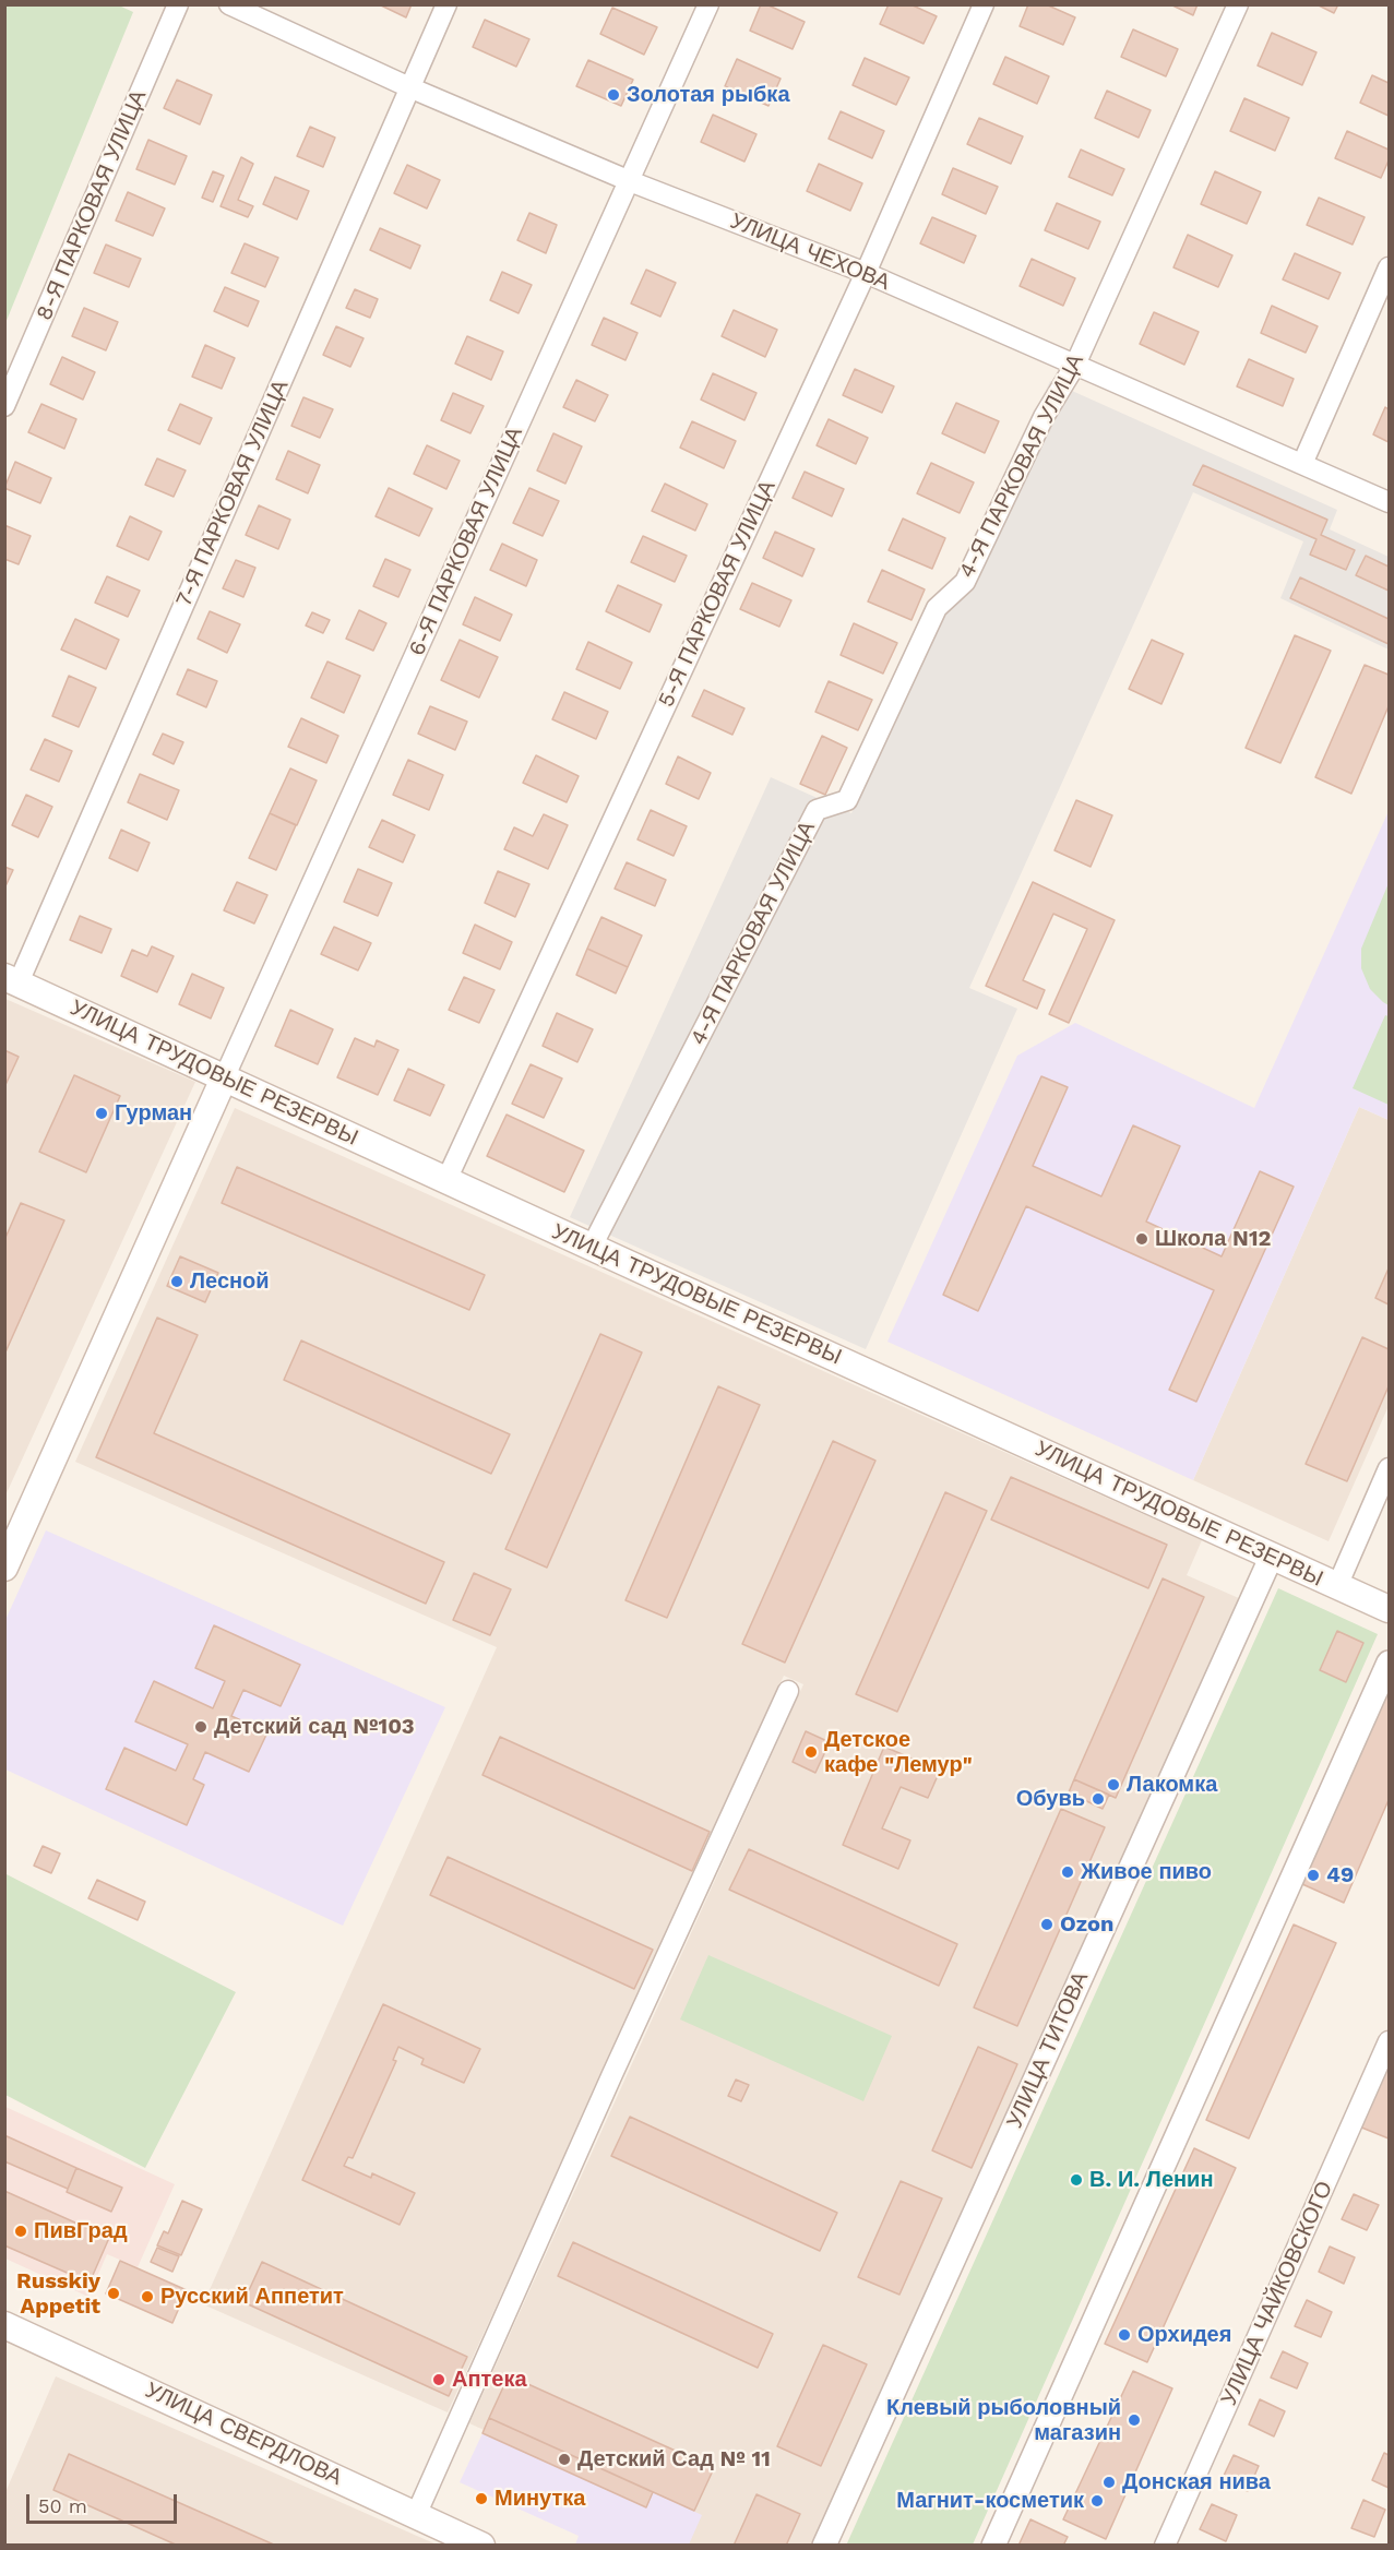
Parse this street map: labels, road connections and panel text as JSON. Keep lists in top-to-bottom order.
{
  "streets": {
    "main road": ["УЛИЦА ТРУДОВЫЕ РЕЗЕРВЫ", "УЛИЦА СВЕРДЛОВА"],
    "street": [
      "8-Я ПАРКОВАЯ УЛИЦА",
      "УЛИЦА ЧЕХОВА",
      "4-Я ПАРКОВАЯ УЛИЦА",
      "7-Я ПАРКОВАЯ УЛИЦА",
      "6-Я ПАРКОВАЯ УЛИЦА",
      "5-Я ПАРКОВАЯ УЛИЦА",
      "УЛИЦА ТИТОВА",
      "УЛИЦА ЧАЙКОВСКОГО"
    ]
  },
  "crossings": [
    ["УЛИЦА ЧЕХОВА", "4-Я ПАРКОВАЯ УЛИЦА"],
    ["УЛИЦА ЧЕХОВА", "7-Я ПАРКОВАЯ УЛИЦА"],
    ["УЛИЦА ЧЕХОВА", "6-Я ПАРКОВАЯ УЛИЦА"],
    ["УЛИЦА ЧЕХОВА", "5-Я ПАРКОВАЯ УЛИЦА"],
    ["4-Я ПАРКОВАЯ УЛИЦА", "УЛИЦА ТРУДОВЫЕ РЕЗЕРВЫ"],
    ["7-Я ПАРКОВАЯ УЛИЦА", "УЛИЦА ТРУДОВЫЕ РЕЗЕРВЫ"],
    ["6-Я ПАРКОВАЯ УЛИЦА", "УЛИЦА ТРУДОВЫЕ РЕЗЕРВЫ"],
    ["5-Я ПАРКОВАЯ УЛИЦА", "УЛИЦА ТРУДОВЫЕ РЕЗЕРВЫ"],
    ["УЛИЦА ТРУДОВЫЕ РЕЗЕРВЫ", "УЛИЦА ТИТОВА"]
  ],
  "places": [
    "Золотая рыбка",
    "Гурман",
    "Школа N12",
    "Лесной",
    "Детский сад №103",
    "Детское кафе \"Лемур\"",
    "Лакомка",
    "Обувь",
    "Живое пиво",
    "49",
    "Ozon",
    "В. И. Ленин",
    "ПивГрад",
    "Russkiy Appetit",
    "Русский Аппетит",
    "Орхидея",
    "Аптека",
    "Клевый рыболовный магазин",
    "Детский Сад № 11",
    "Донская нива",
    "Минутка",
    "Магнит-косметик"
  ],
  "scale_bar": "50 m"
}
